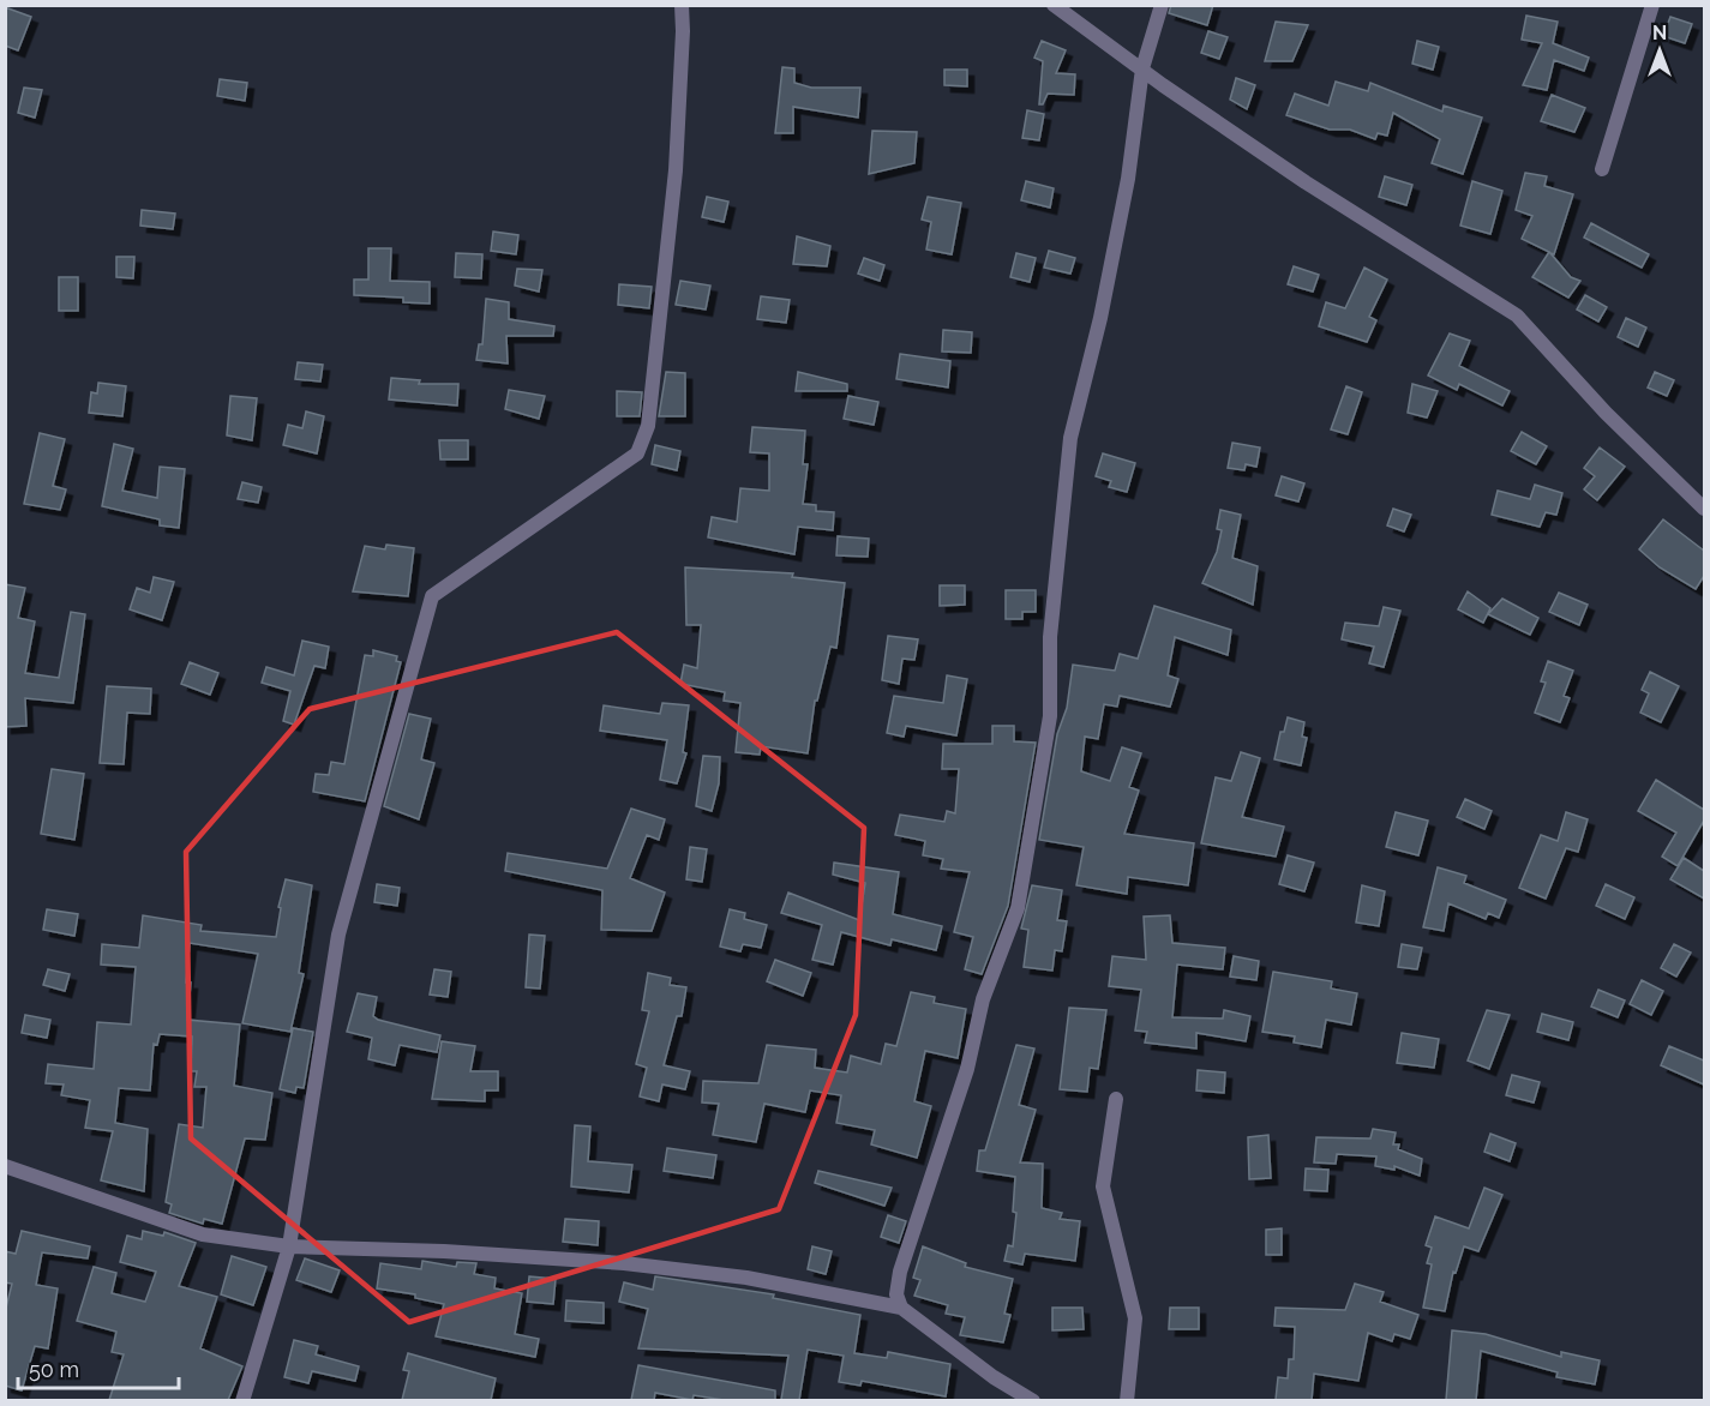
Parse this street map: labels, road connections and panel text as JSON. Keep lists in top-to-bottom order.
{
  "scale_bar": "50 m",
  "north": "top"
}
